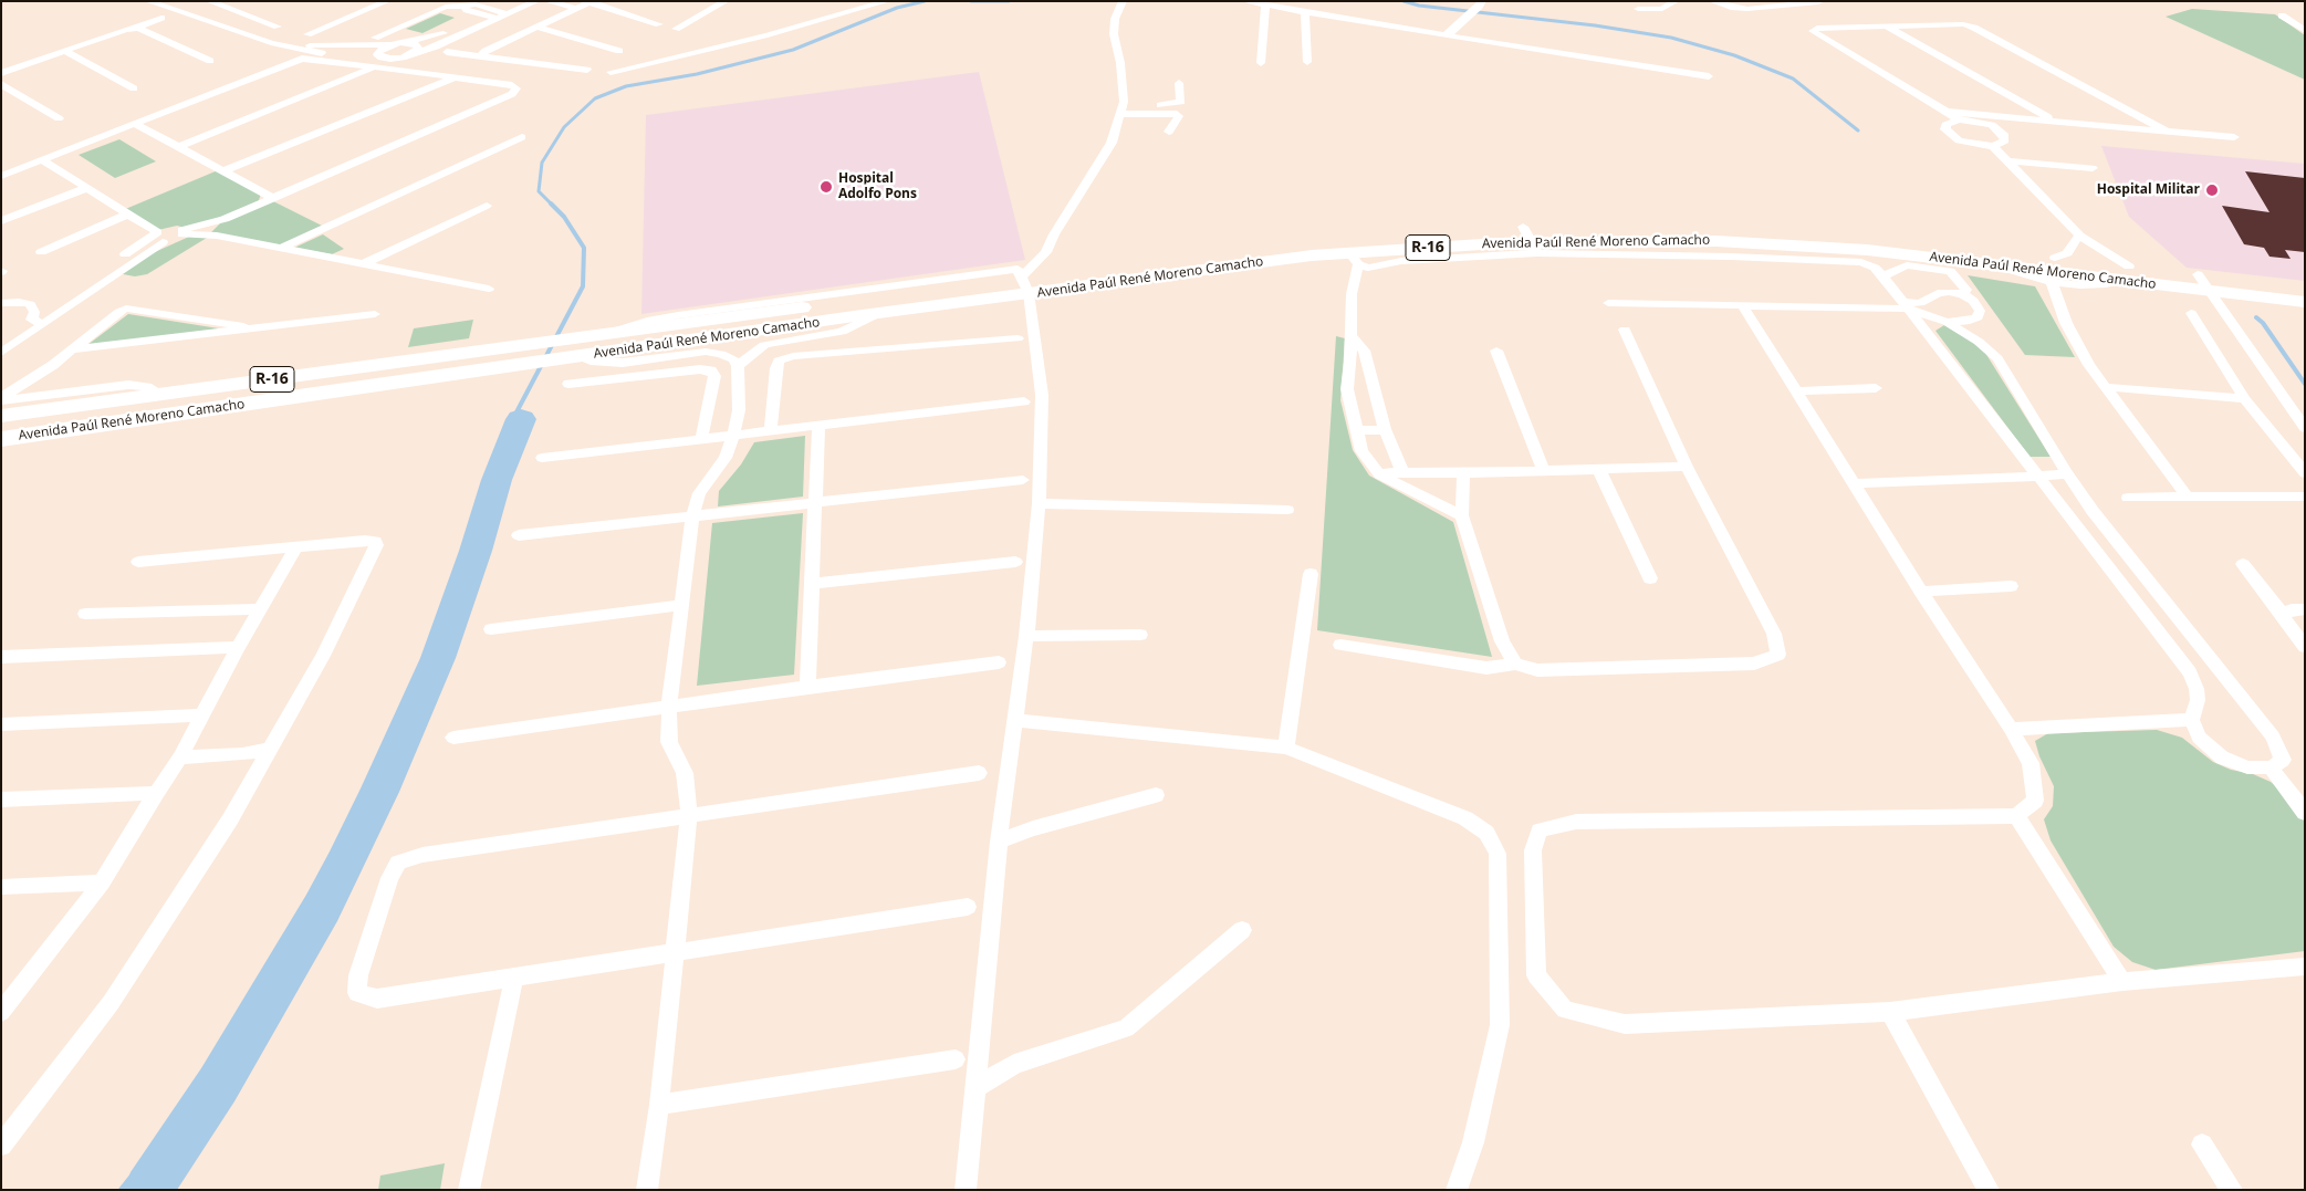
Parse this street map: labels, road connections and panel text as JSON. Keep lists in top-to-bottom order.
{
  "streets": {
    "main road": ["Avenida Paúl René Moreno Camacho", "R-16"]
  },
  "places": ["Hospital Adolfo Pons", "Hospital Militar"]
}
